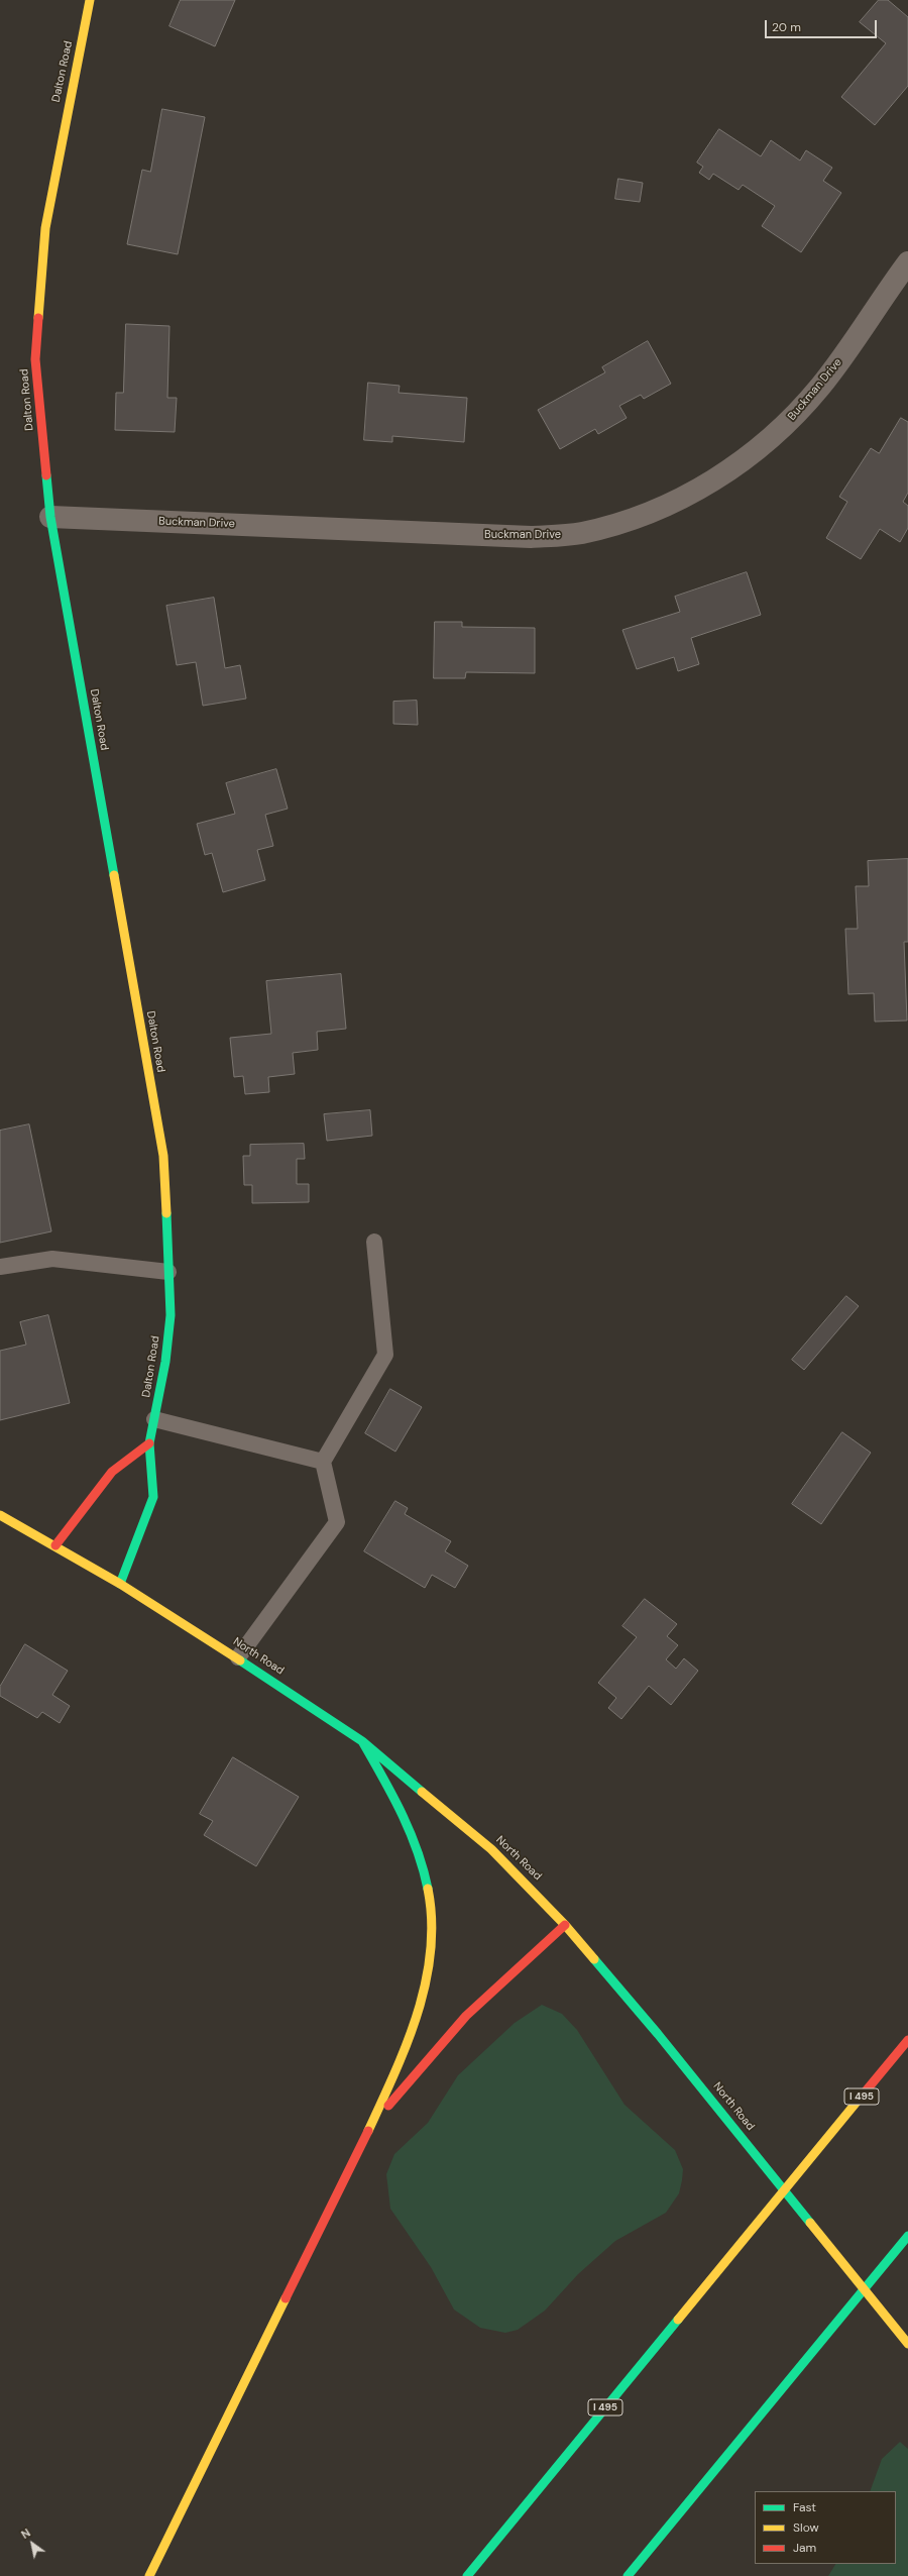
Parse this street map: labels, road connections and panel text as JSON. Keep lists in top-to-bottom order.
{
  "streets": {
    "main road": ["Dalton Road", "North Road", "I 495"],
    "street": ["Buckman Drive"]
  },
  "crossings": [
    ["Dalton Road", "Buckman Drive"],
    ["Dalton Road", "North Road"]
  ],
  "legend": ["Fast", "Slow", "Jam"],
  "scale_bar": "20 m",
  "north": "top left"
}
